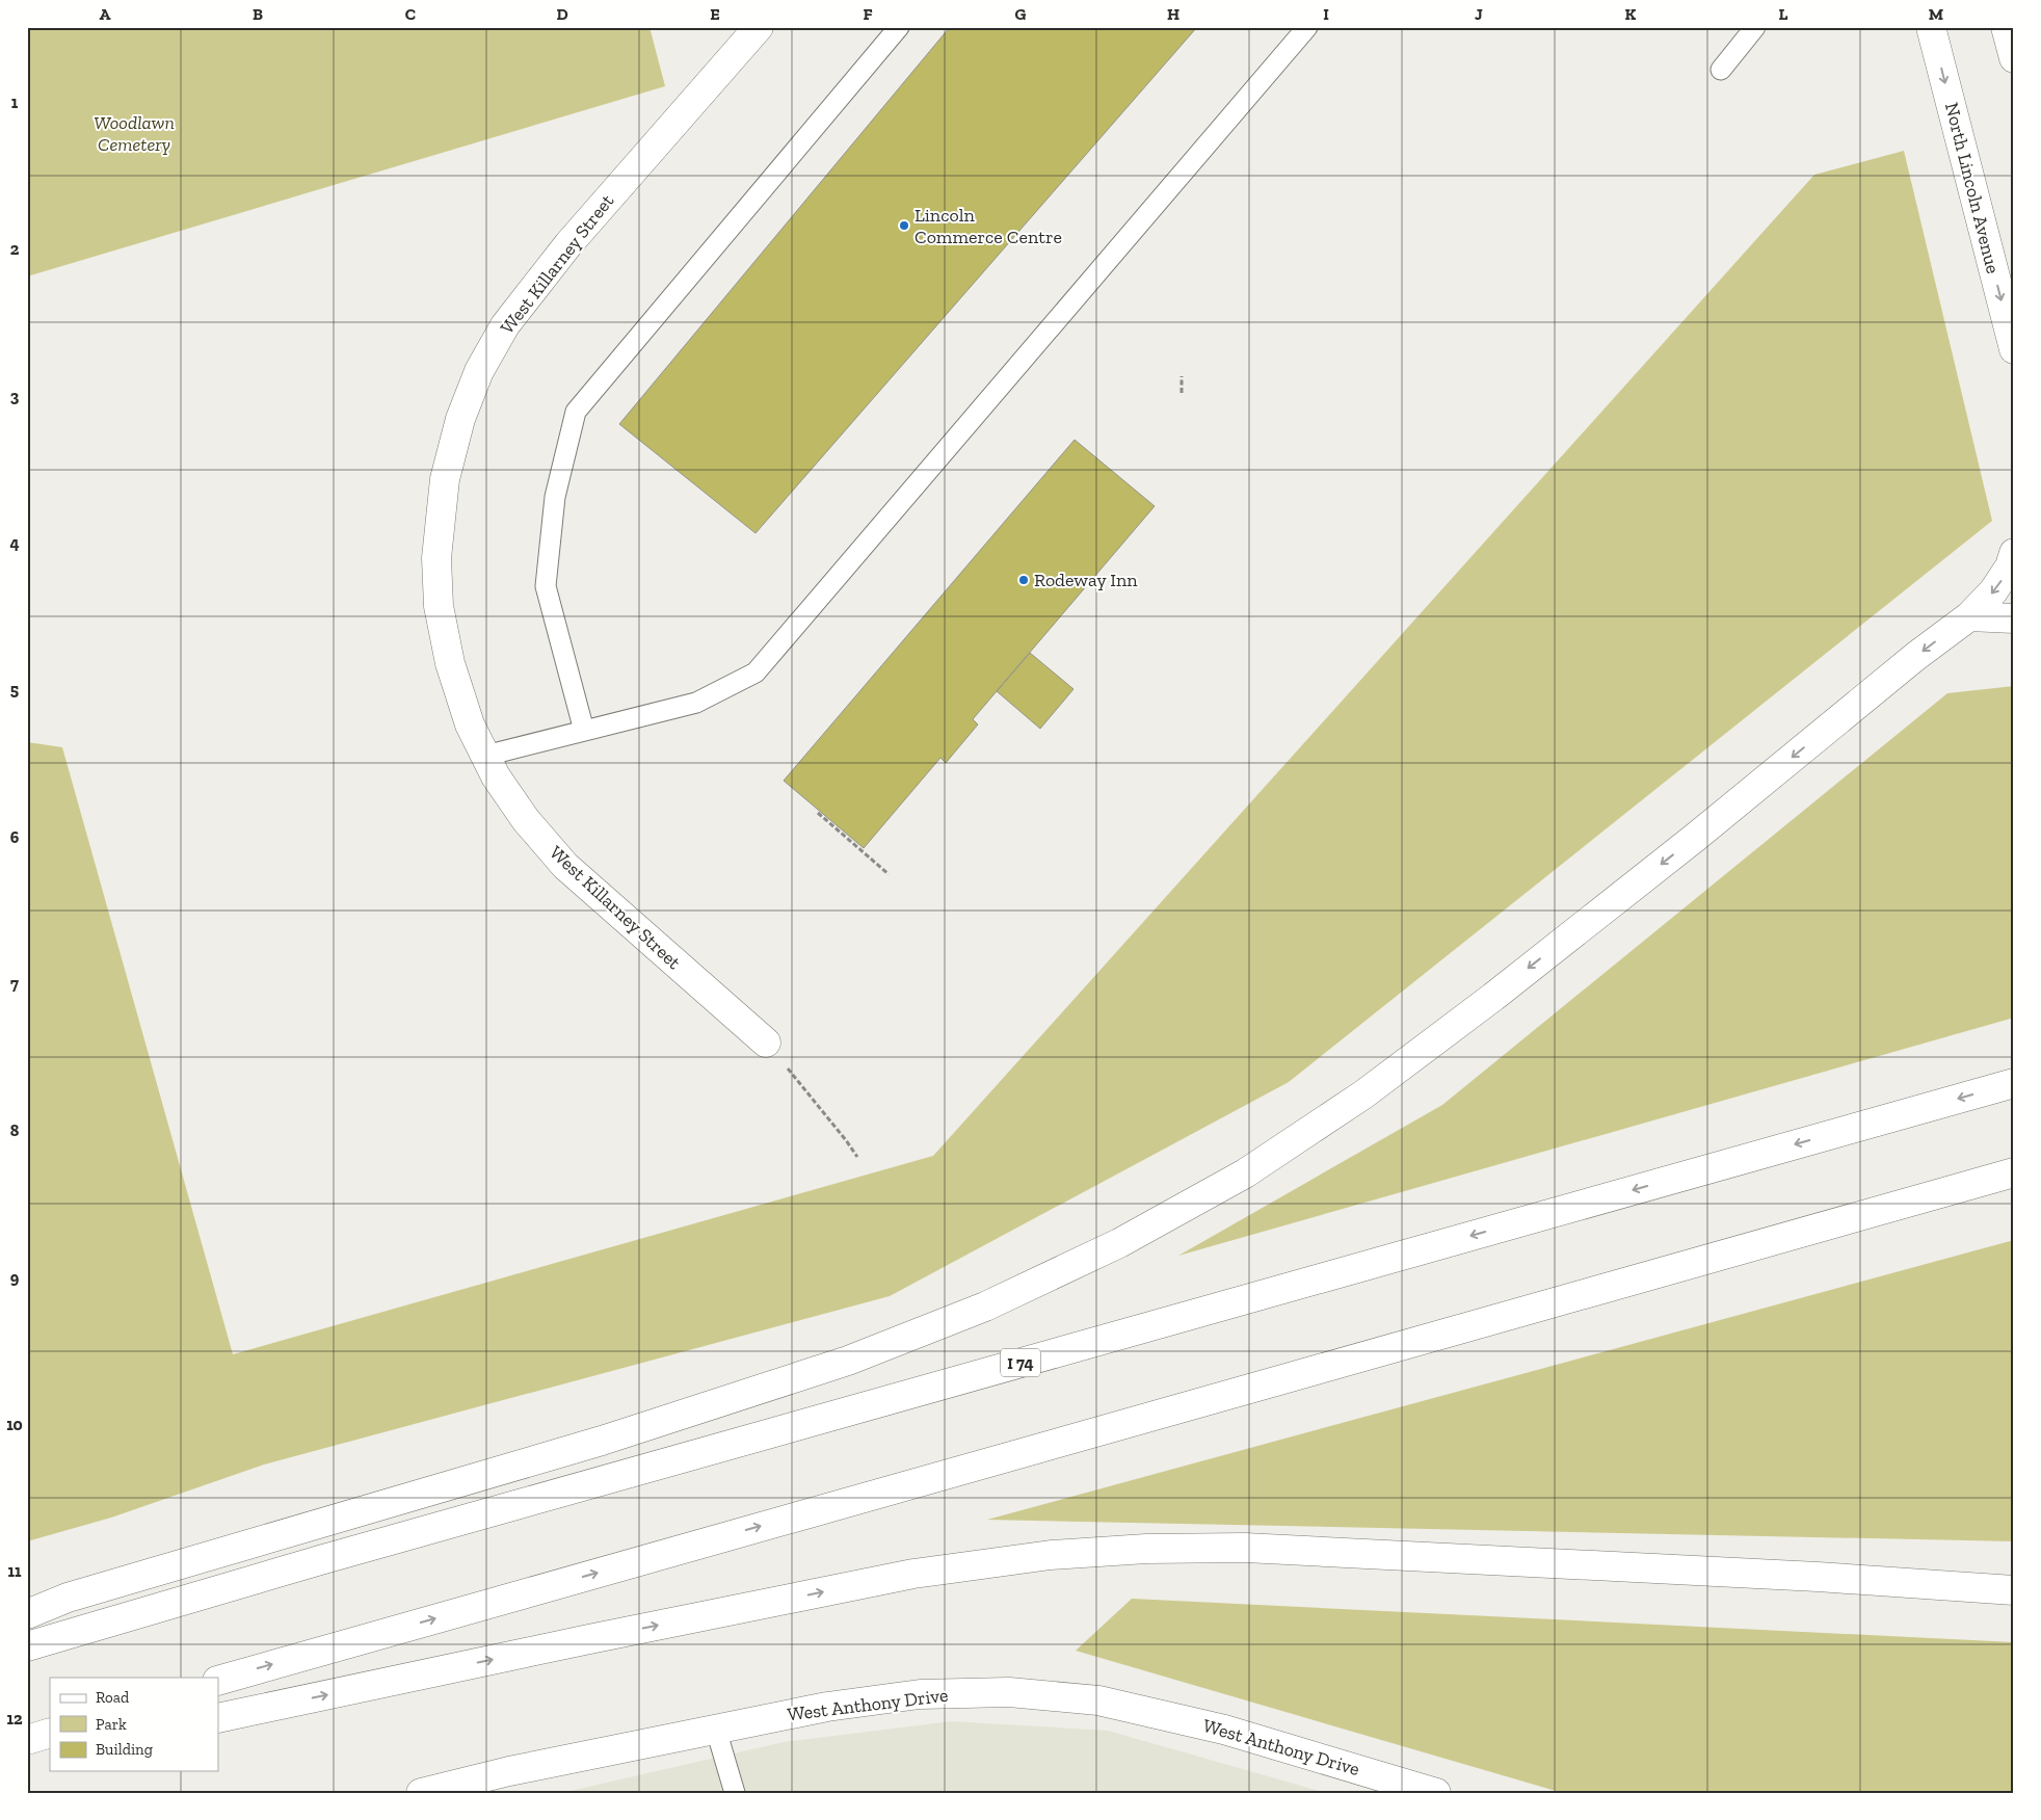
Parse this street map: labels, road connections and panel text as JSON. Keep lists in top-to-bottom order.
{
  "streets": {
    "main road": [
      "North Lincoln Avenue",
      "West Killarney Street",
      "I 74",
      "West Anthony Drive"
    ]
  },
  "one_way": ["North Lincoln Avenue"],
  "parks": ["Woodlawn Cemetery"],
  "places": ["Lincoln Commerce Centre", "Rodeway Inn"],
  "legend": ["Road", "Park", "Building"],
  "grid": {
    "columns": [
      "A",
      "B",
      "C",
      "D",
      "E",
      "F",
      "G",
      "H",
      "I",
      "J",
      "K",
      "L",
      "M"
    ],
    "rows": [
      "1",
      "2",
      "3",
      "4",
      "5",
      "6",
      "7",
      "8",
      "9",
      "10",
      "11",
      "12"
    ]
  }
}
